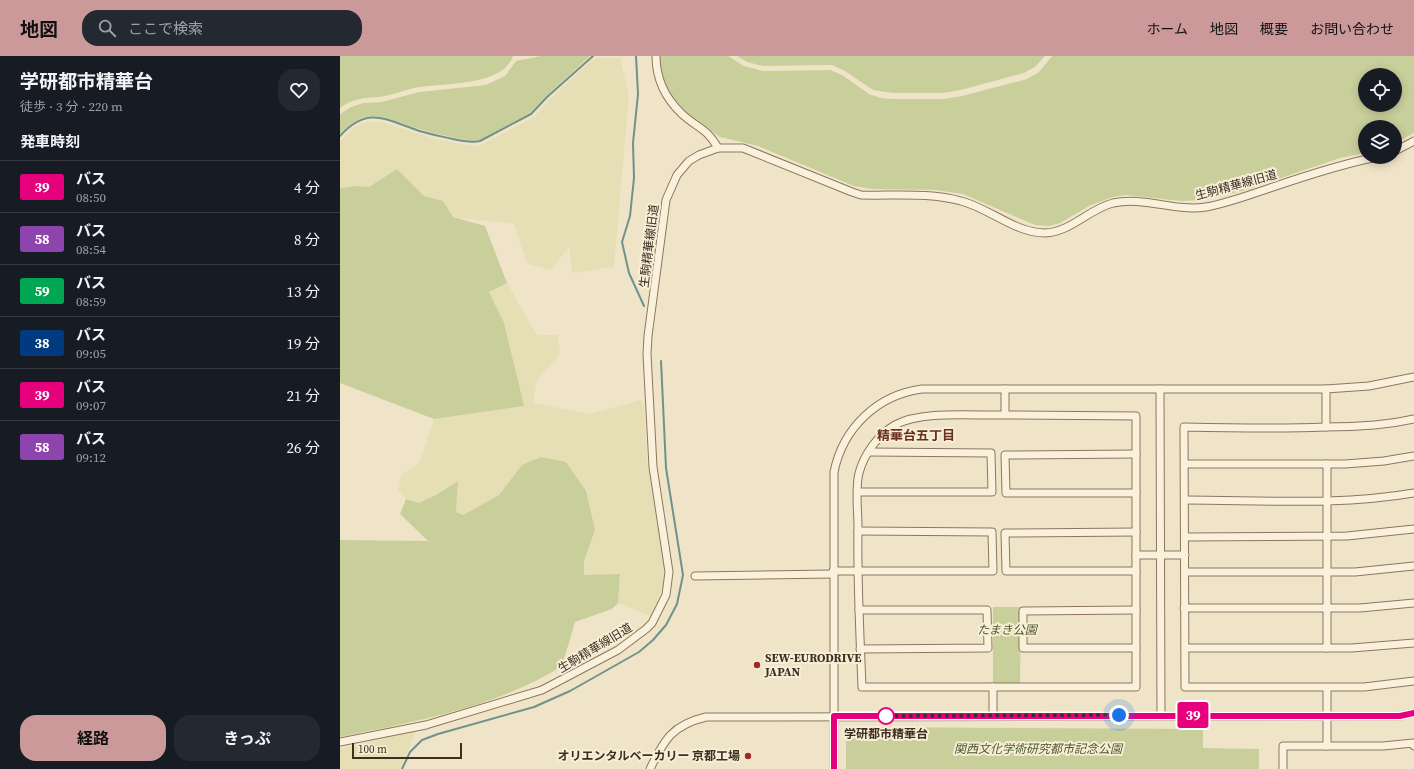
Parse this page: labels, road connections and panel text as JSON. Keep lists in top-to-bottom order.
{
  "streets": {
    "street": ["生駒精華線旧道"]
  },
  "districts": ["精華台五丁目"],
  "parks": ["たまき公園", "関西文化学術研究都市記念公園"],
  "places": ["SEW-EURODRIVE JAPAN", "学研都市精華台", "オリエンタルベーカリー 京都工場"],
  "lines": ["bus line 39"],
  "scale_bar": "100 m",
  "page": {
    "header": "地図",
    "search": "ここで検索",
    "nav": [
      "ホーム",
      "地図",
      "概要",
      "お問い合わせ"
    ],
    "heading": [
      ["学研都市精華台", "徒歩 · 3 分 · 220 m"],
      "発車時刻"
    ],
    "on_map": "39",
    "list": [
      {
        "mark": "39",
        "name": "バス",
        "note": "08:50",
        "value": "4 分"
      },
      {
        "mark": "58",
        "name": "バス",
        "note": "08:54",
        "value": "8 分"
      },
      {
        "mark": "59",
        "name": "バス",
        "note": "08:59",
        "value": "13 分"
      },
      {
        "mark": "38",
        "name": "バス",
        "note": "09:05",
        "value": "19 分"
      },
      {
        "mark": "39",
        "name": "バス",
        "note": "09:07",
        "value": "21 分"
      },
      {
        "mark": "58",
        "name": "バス",
        "note": "09:12",
        "value": "26 分"
      }
    ],
    "buttons": ["経路", "きっぷ"],
    "scale": "100 m"
  }
}
